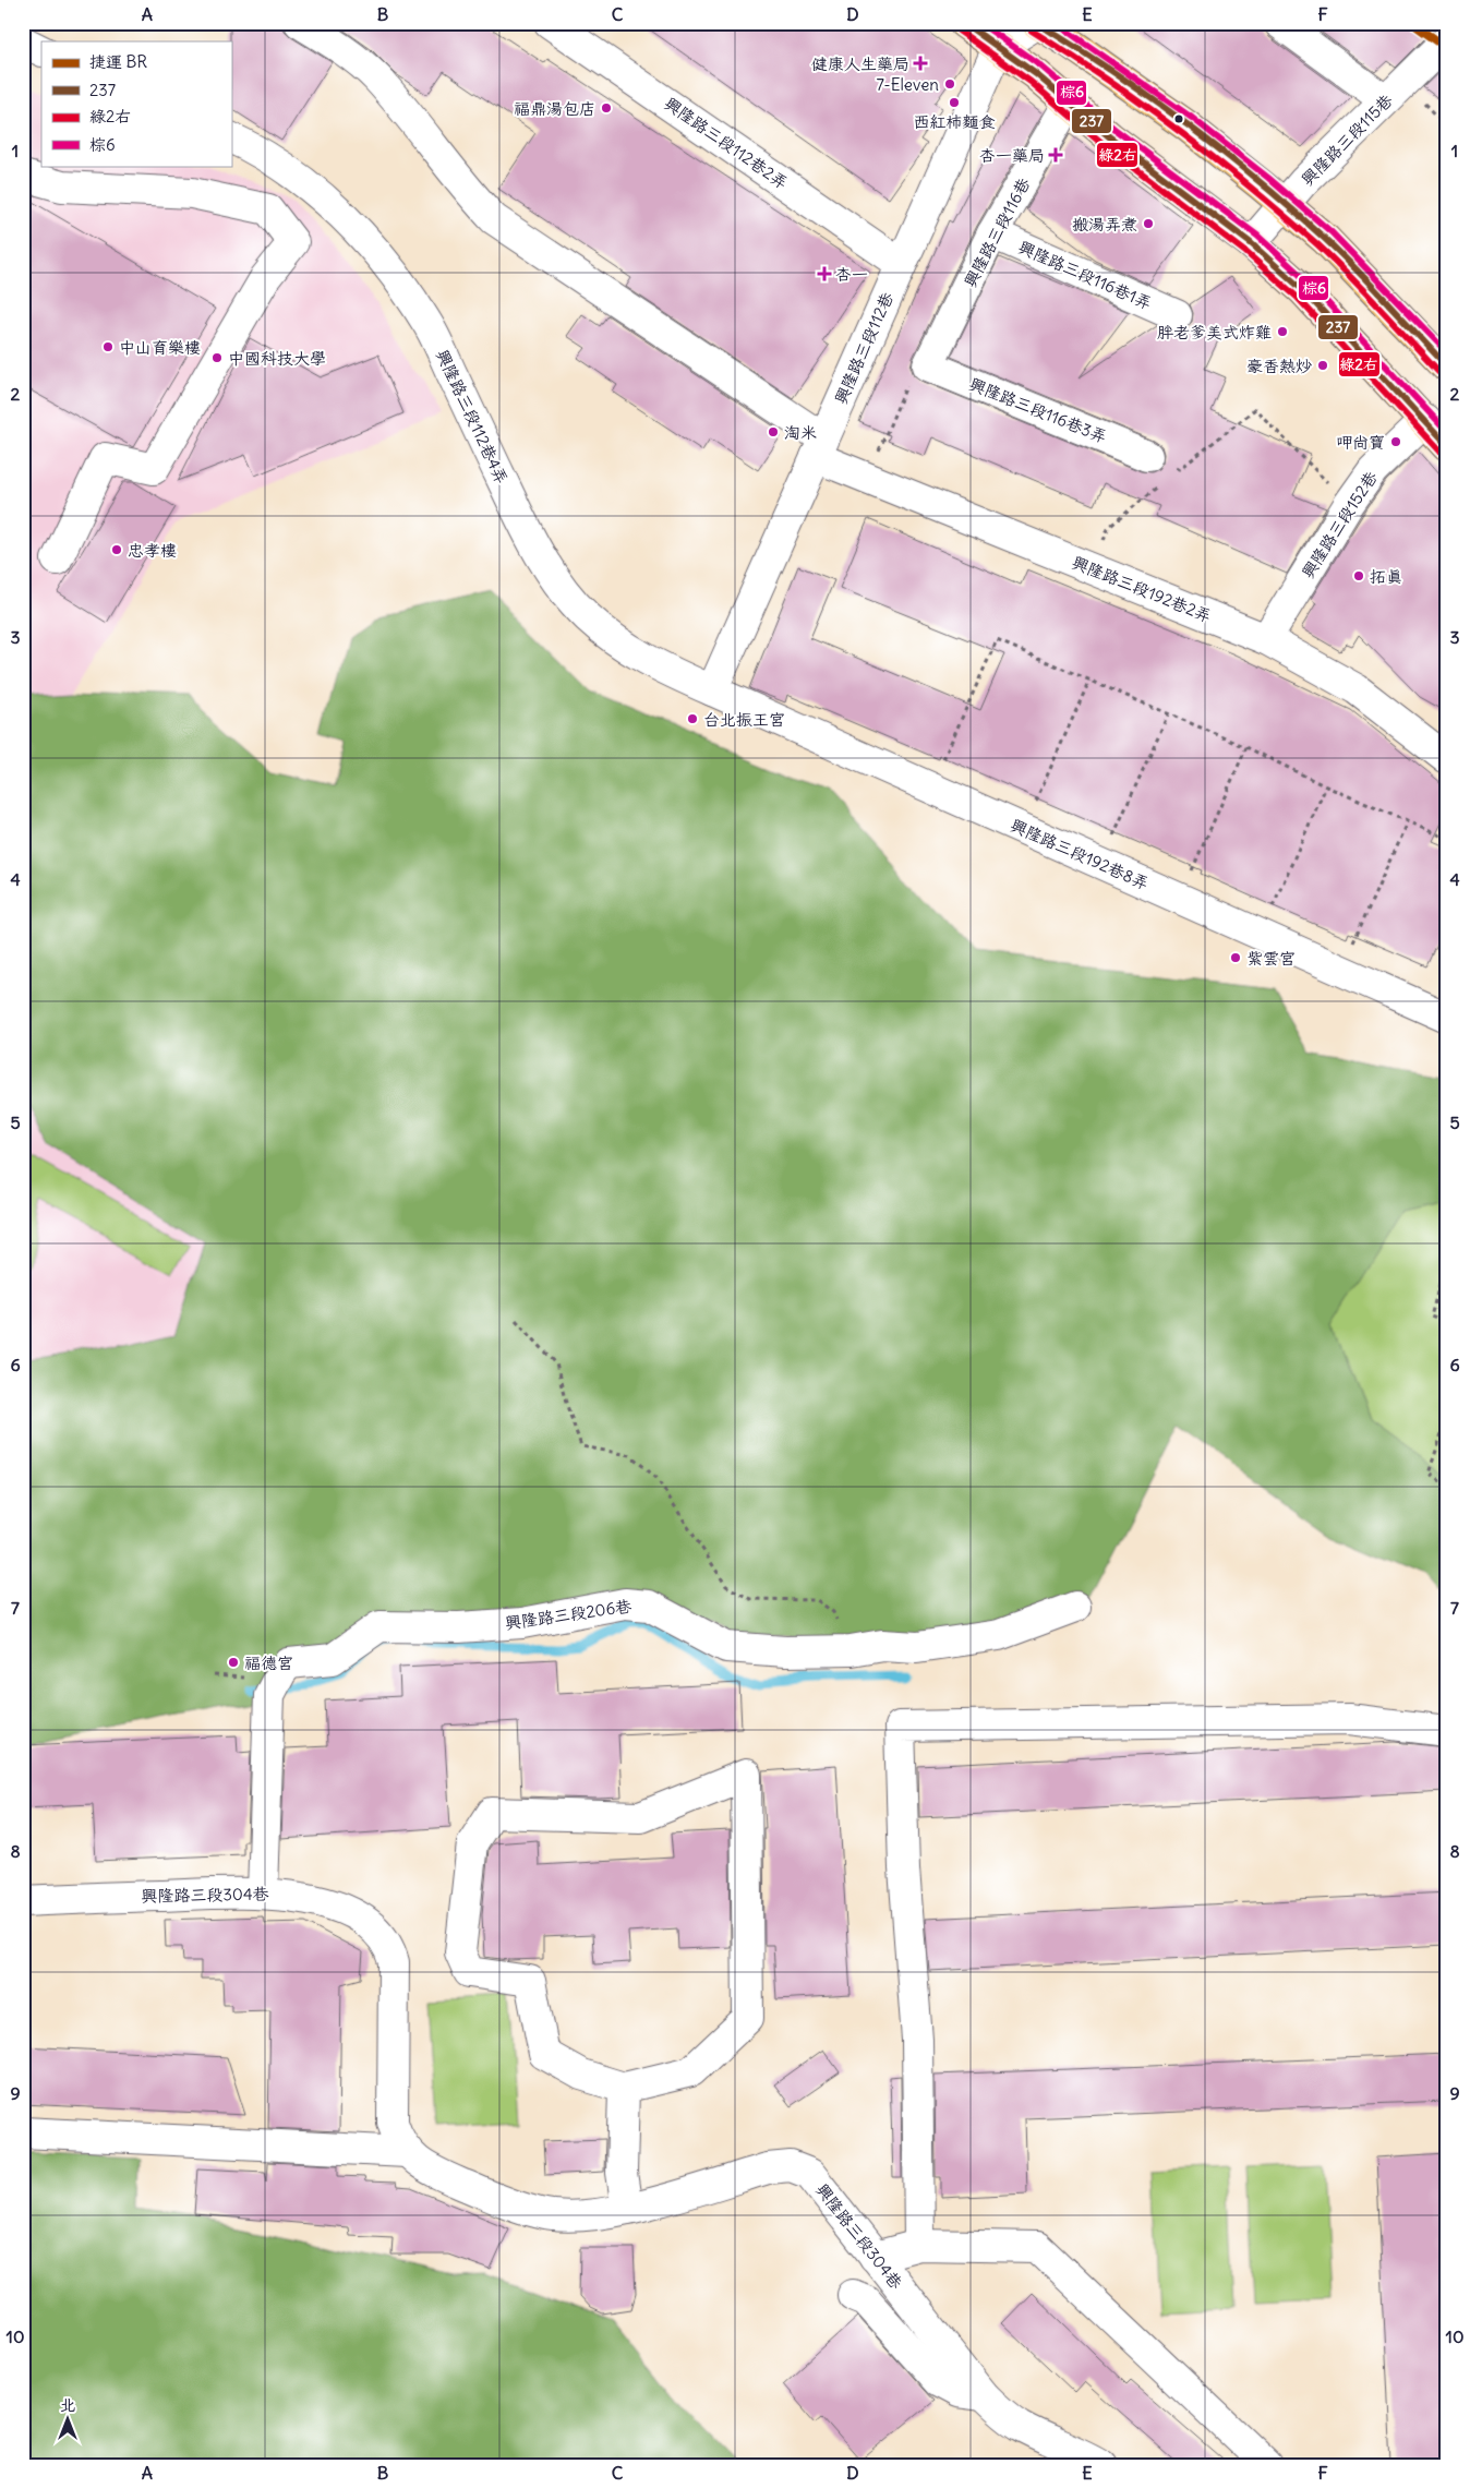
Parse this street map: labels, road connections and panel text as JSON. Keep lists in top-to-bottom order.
{
  "streets": {
    "street": [
      "興隆路三段115巷",
      "興隆路三段112巷2弄",
      "興隆路三段116巷",
      "興隆路三段116巷1弄",
      "興隆路三段112巷",
      "興隆路三段116巷3弄",
      "興隆路三段112巷4弄",
      "興隆路三段152巷",
      "興隆路三段192巷2弄",
      "興隆路三段192巷8弄",
      "興隆路三段206巷",
      "興隆路三段304巷"
    ]
  },
  "crossings": [
    ["興隆路三段112巷2弄", "興隆路三段112巷"],
    ["興隆路三段116巷", "興隆路三段116巷1弄"],
    ["興隆路三段116巷", "興隆路三段116巷3弄"],
    ["興隆路三段112巷", "興隆路三段112巷4弄"],
    ["興隆路三段112巷", "興隆路三段192巷2弄"],
    ["興隆路三段112巷", "興隆路三段192巷8弄"],
    ["興隆路三段112巷4弄", "興隆路三段192巷8弄"],
    ["興隆路三段152巷", "興隆路三段192巷2弄"],
    ["興隆路三段206巷", "興隆路三段304巷"]
  ],
  "places": {
    "health": ["健康人生藥局", "杏一藥局", "杏一"],
    "other": [
      "7-Eleven",
      "西紅柿麵食",
      "福鼎湯包店",
      "搬湯弄煮",
      "胖老爹美式炸雞",
      "中山育樂樓",
      "中國科技大學",
      "豪香熱炒",
      "淘米",
      "呷尚寶",
      "忠孝樓",
      "拓真",
      "台北振王宮",
      "紫雲宮",
      "福德宮"
    ]
  },
  "lines": [
    "metro line BR",
    "transit line 237",
    "transit line 棕6",
    "transit line 綠2右"
  ],
  "legend": [
    "捷運 BR",
    "237",
    "綠2右",
    "棕6"
  ],
  "north": "top",
  "grid": {
    "columns": [
      "A",
      "B",
      "C",
      "D",
      "E",
      "F"
    ],
    "rows": [
      "1",
      "2",
      "3",
      "4",
      "5",
      "6",
      "7",
      "8",
      "9",
      "10"
    ]
  }
}
